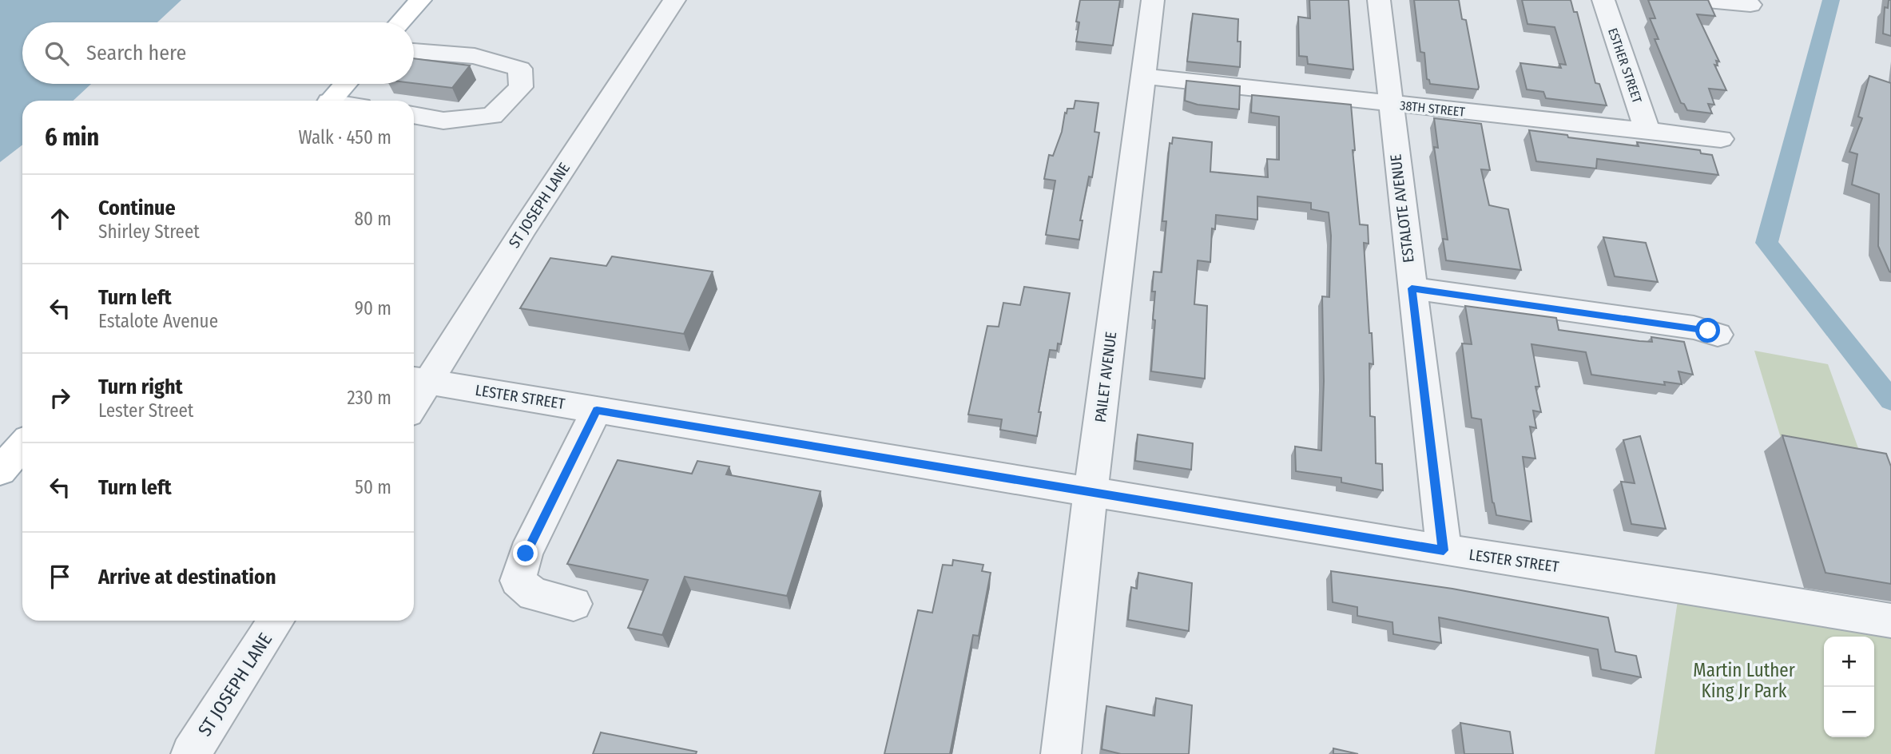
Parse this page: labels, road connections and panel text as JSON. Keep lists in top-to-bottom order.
{
  "streets": {
    "street": [
      "ESTHER STREET",
      "38TH STREET",
      "ST JOSEPH LANE",
      "ESTALOTE AVENUE",
      "PAILET AVENUE",
      "LESTER STREET"
    ]
  },
  "crossings": [
    ["ESTHER STREET", "38TH STREET"],
    ["38TH STREET", "ESTALOTE AVENUE"],
    ["38TH STREET", "PAILET AVENUE"],
    ["ST JOSEPH LANE", "LESTER STREET"],
    ["ESTALOTE AVENUE", "LESTER STREET"],
    ["PAILET AVENUE", "LESTER STREET"]
  ],
  "parks": ["Martin Luther King Jr Park"],
  "page": {
    "search": "Search here",
    "heading": ["6 min", "Walk · 450 m"],
    "list": [
      ["Continue", "Shirley Street", "80 m"],
      ["Turn left", "Estalote Avenue", "90 m"],
      ["Turn right", "Lester Street", "230 m"],
      ["Turn left", "50 m"],
      "Arrive at destination"
    ],
    "map_buttons": ["+", "−"]
  }
}
